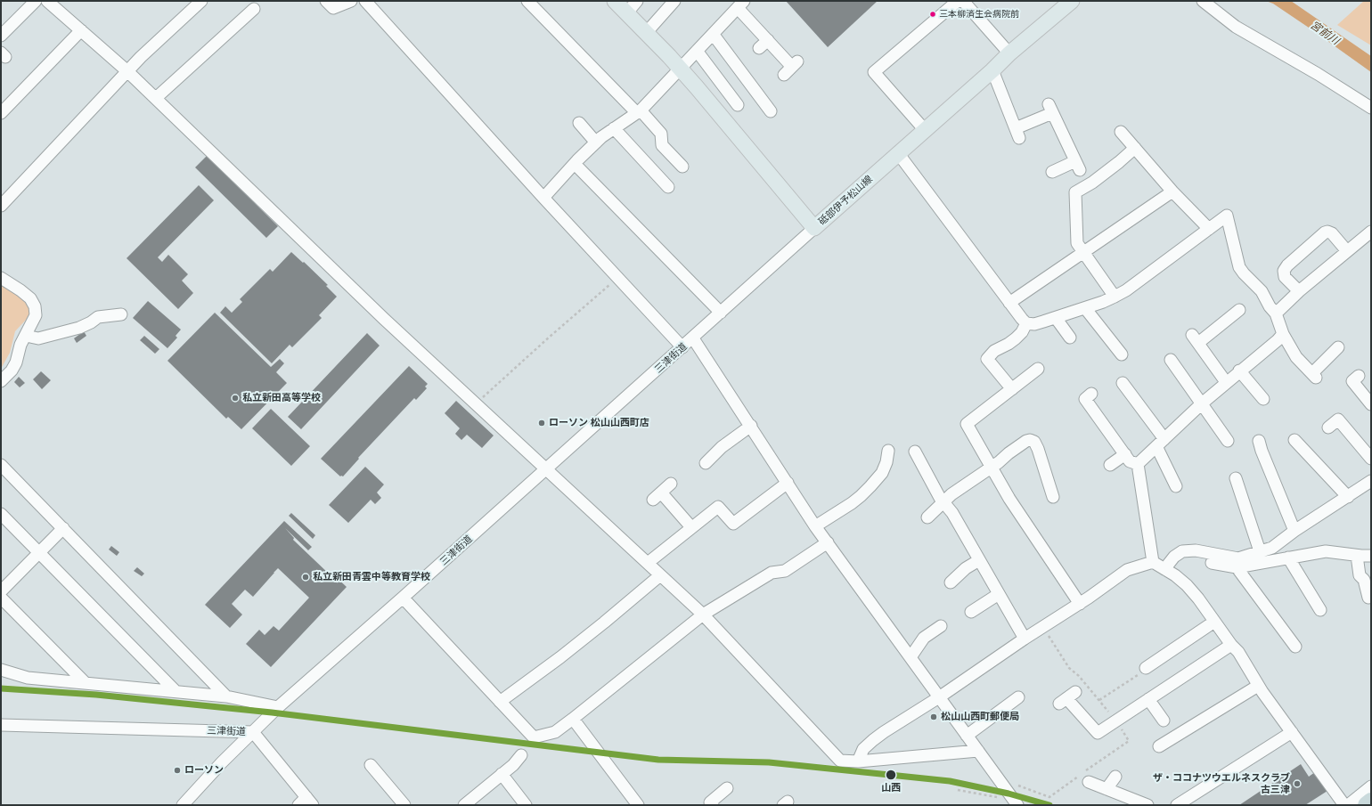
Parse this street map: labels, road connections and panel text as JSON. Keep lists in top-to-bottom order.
{
  "streets": {
    "main road": ["砥部伊予松山線"],
    "street": ["三津街道"]
  },
  "crossings": [
    ["砥部伊予松山線", "三津街道"]
  ],
  "water": ["宮前川"],
  "places": [
    "三本柳済生会病院前",
    "私立新田高等学校",
    "ローソン 松山山西町店",
    "私立新田青雲中等教育学校",
    "松山山西町郵便局",
    "ローソン",
    "山西",
    "ザ・ココナツウエルネスクラブ 古三津"
  ]
}
